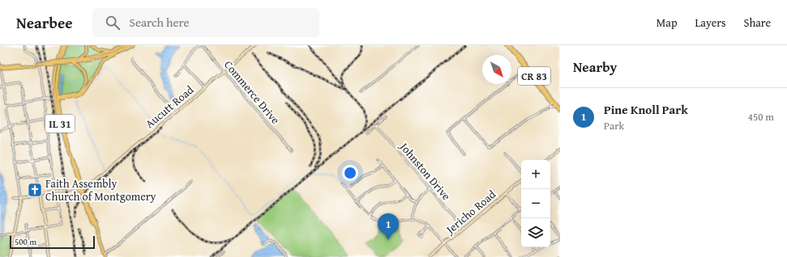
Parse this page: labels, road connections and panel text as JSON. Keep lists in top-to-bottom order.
{
  "streets": {
    "main road": ["CR 83", "IL 31"],
    "street": [
      "Commerce Drive",
      "Aucutt Road",
      "Johnston Drive",
      "Jericho Road"
    ]
  },
  "crossings": [
    ["Commerce Drive", "Aucutt Road"],
    ["Aucutt Road", "IL 31"],
    ["Johnston Drive", "Jericho Road"]
  ],
  "places": {
    "church": ["Faith Assembly Church of Montgomery"]
  },
  "scale_bar": "500 m",
  "north": "bottom right",
  "page": {
    "header": "Nearbee",
    "search": "Search here",
    "nav": ["Map", "Layers", "Share"],
    "heading": "Nearby",
    "list": [
      {
        "mark": "1",
        "name": "Pine Knoll Park",
        "note": "Park",
        "value": "450 m"
      }
    ],
    "map_buttons": ["+", "−"],
    "pins": "1",
    "scale": "500 m"
  }
}
